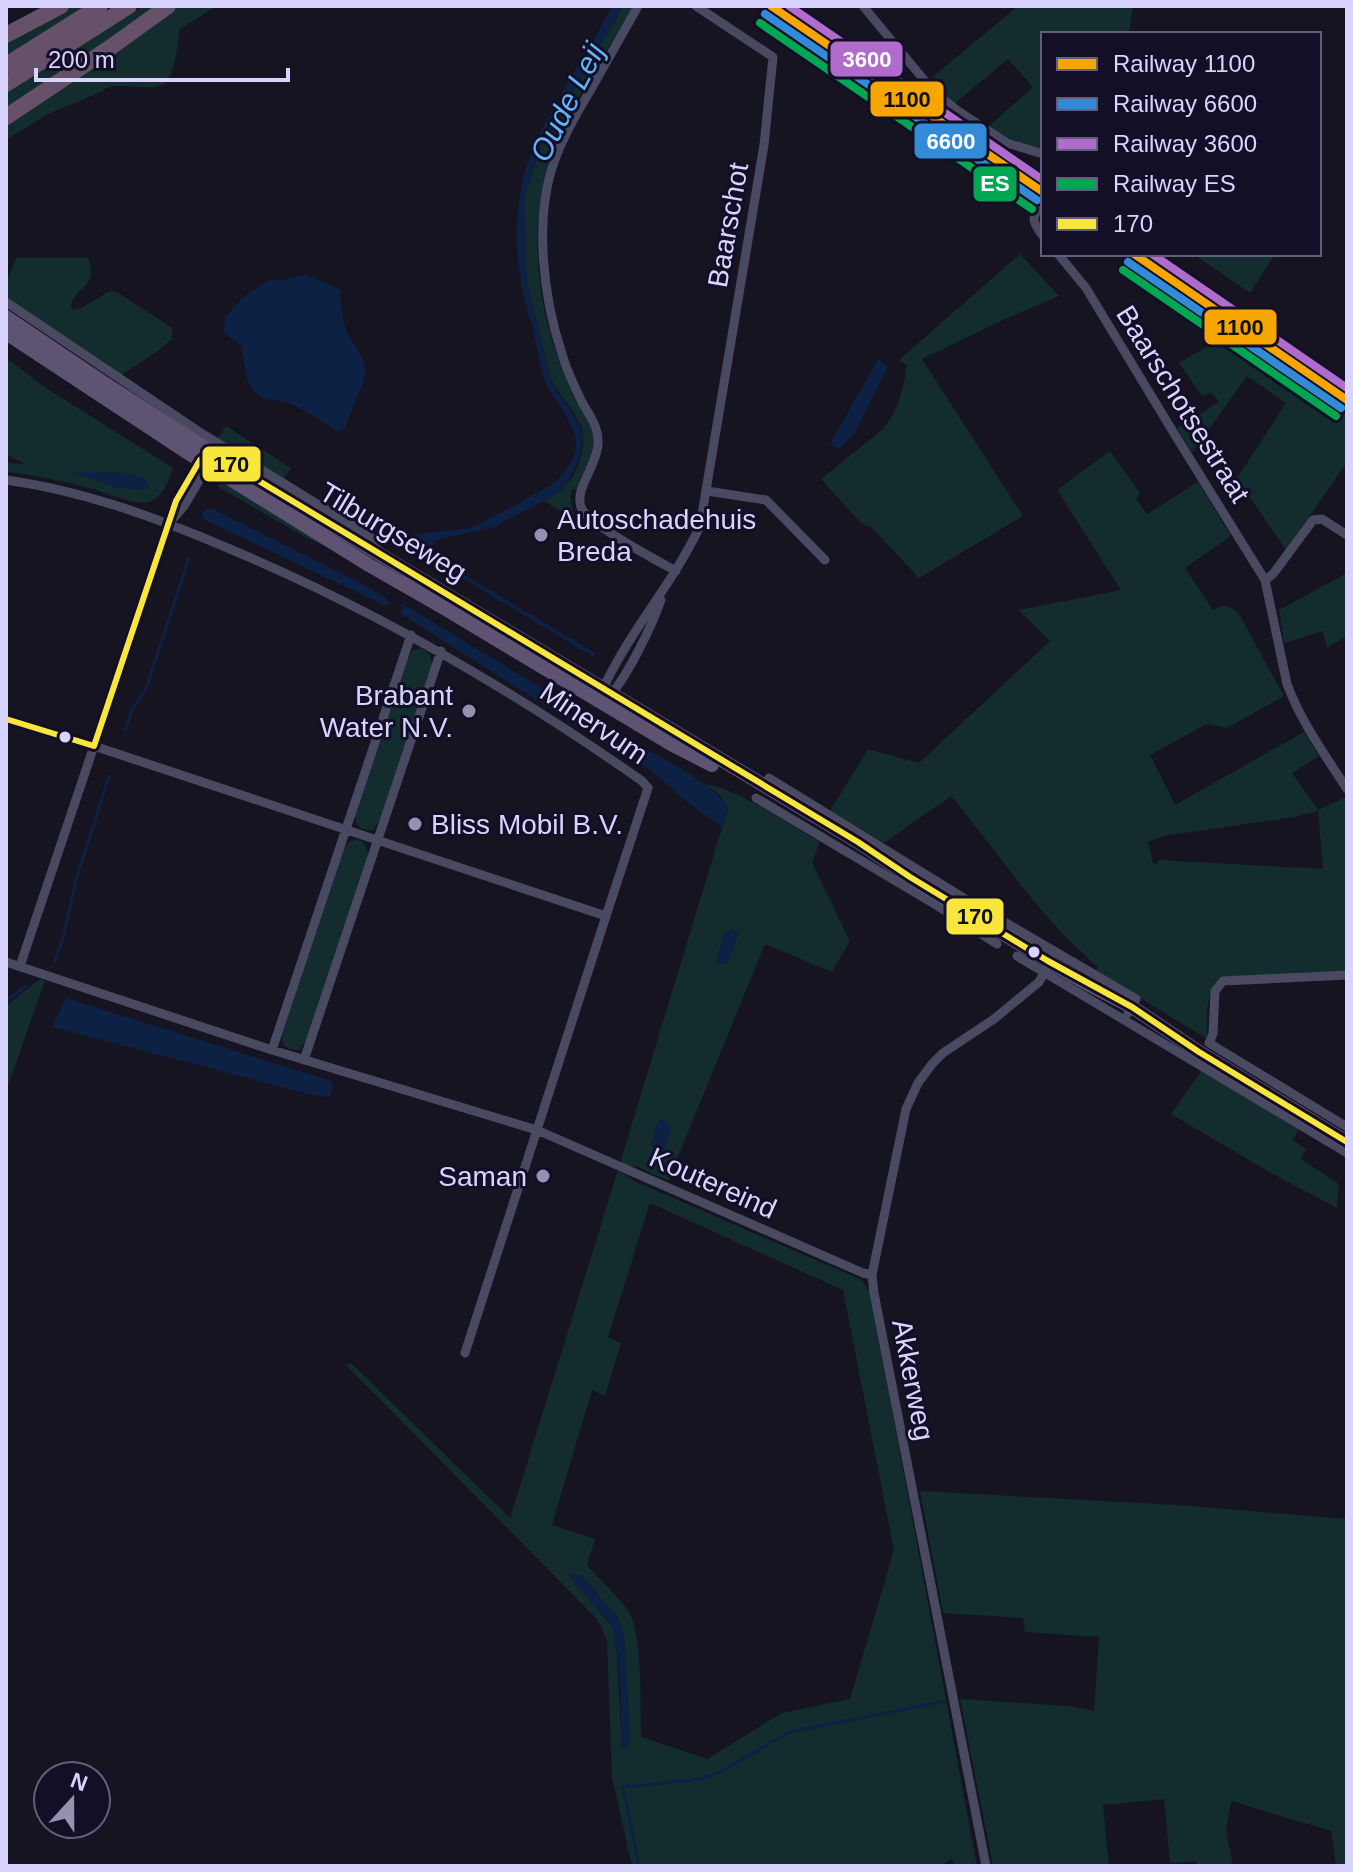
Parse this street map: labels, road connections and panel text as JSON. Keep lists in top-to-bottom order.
{
  "streets": {
    "main road": ["Tilburgseweg"],
    "street": [
      "Baarschot",
      "Baarschotsestraat",
      "Minervum",
      "Koutereind",
      "Akkerweg"
    ]
  },
  "crossings": [
    ["Baarschot", "Tilburgseweg"],
    ["Tilburgseweg", "Akkerweg"],
    ["Minervum", "Koutereind"],
    ["Koutereind", "Akkerweg"]
  ],
  "water": ["Oude Leij"],
  "places": [
    "Autoschadehuis Breda",
    "Brabant Water N.V.",
    "Bliss Mobil B.V.",
    "Saman"
  ],
  "lines": [
    "rail line 1100",
    "rail line 3600",
    "rail line 6600",
    "rail line ES",
    "transit line 170"
  ],
  "legend": [
    "Railway 1100",
    "Railway 6600",
    "Railway 3600",
    "Railway ES",
    "170"
  ],
  "scale_bar": "200 m",
  "north": "top"
}
